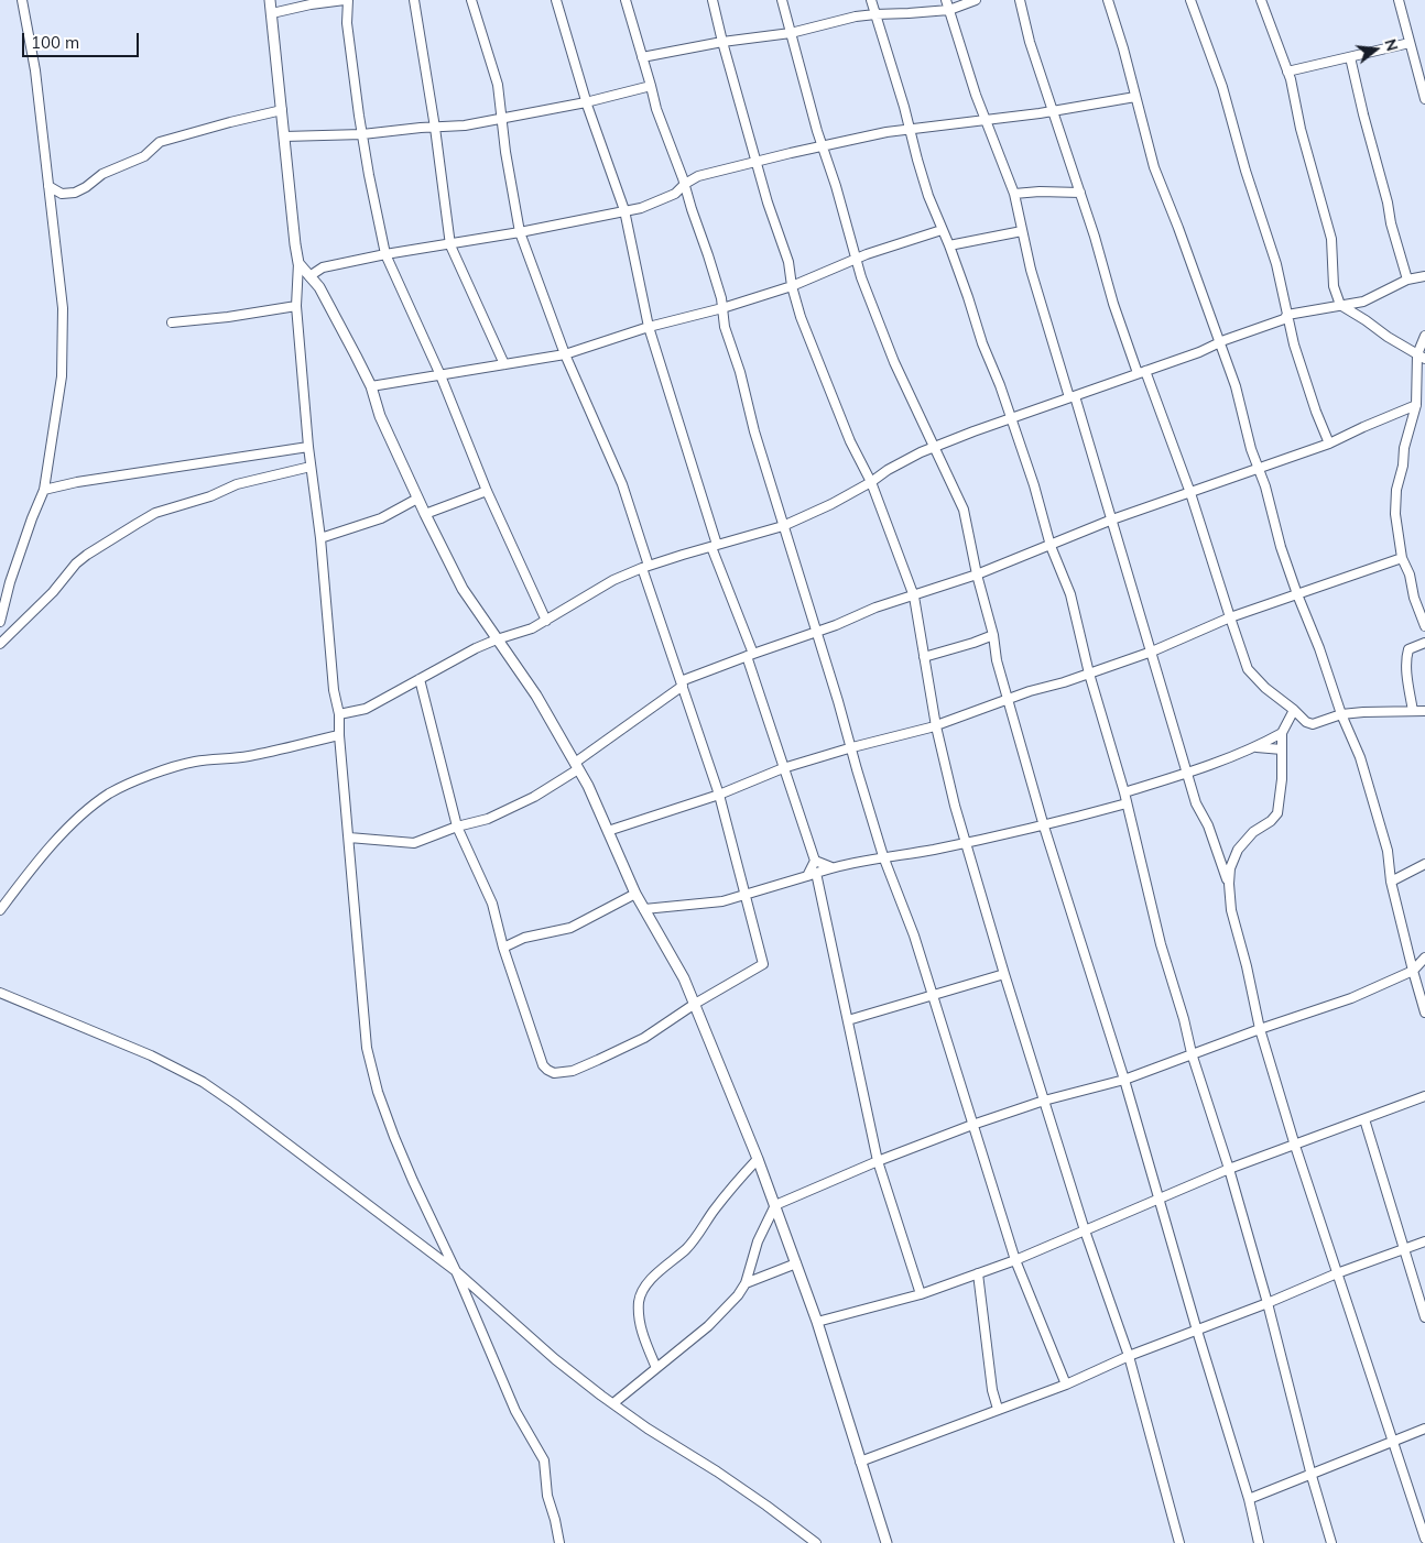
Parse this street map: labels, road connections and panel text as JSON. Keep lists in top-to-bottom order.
{
  "scale_bar": "100 m",
  "north": "right"
}
